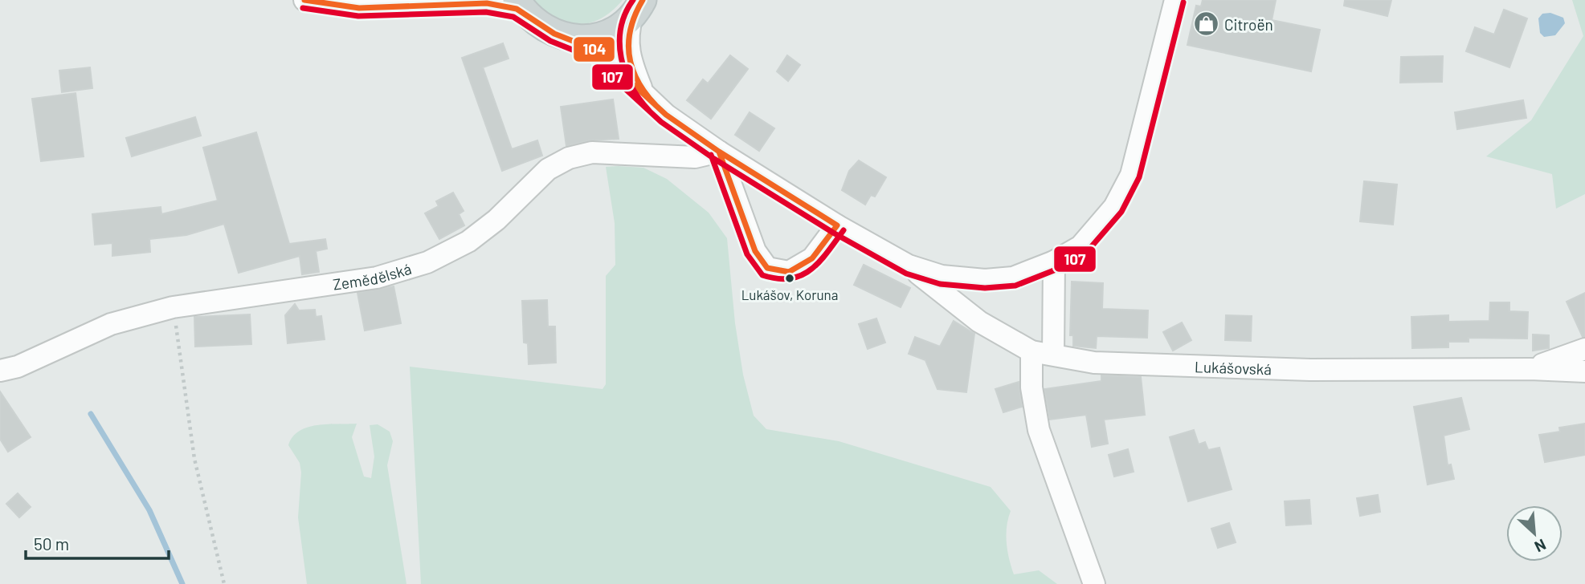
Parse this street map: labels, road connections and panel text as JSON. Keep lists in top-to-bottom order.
{
  "streets": {
    "street": ["Zemědělská", "Lukášovská"]
  },
  "places": {
    "shop": ["Citroën"],
    "other": ["Lukášov, Koruna"]
  },
  "lines": ["transit line 104", "transit line 107"],
  "scale_bar": "50 m",
  "north": "bottom right"
}
